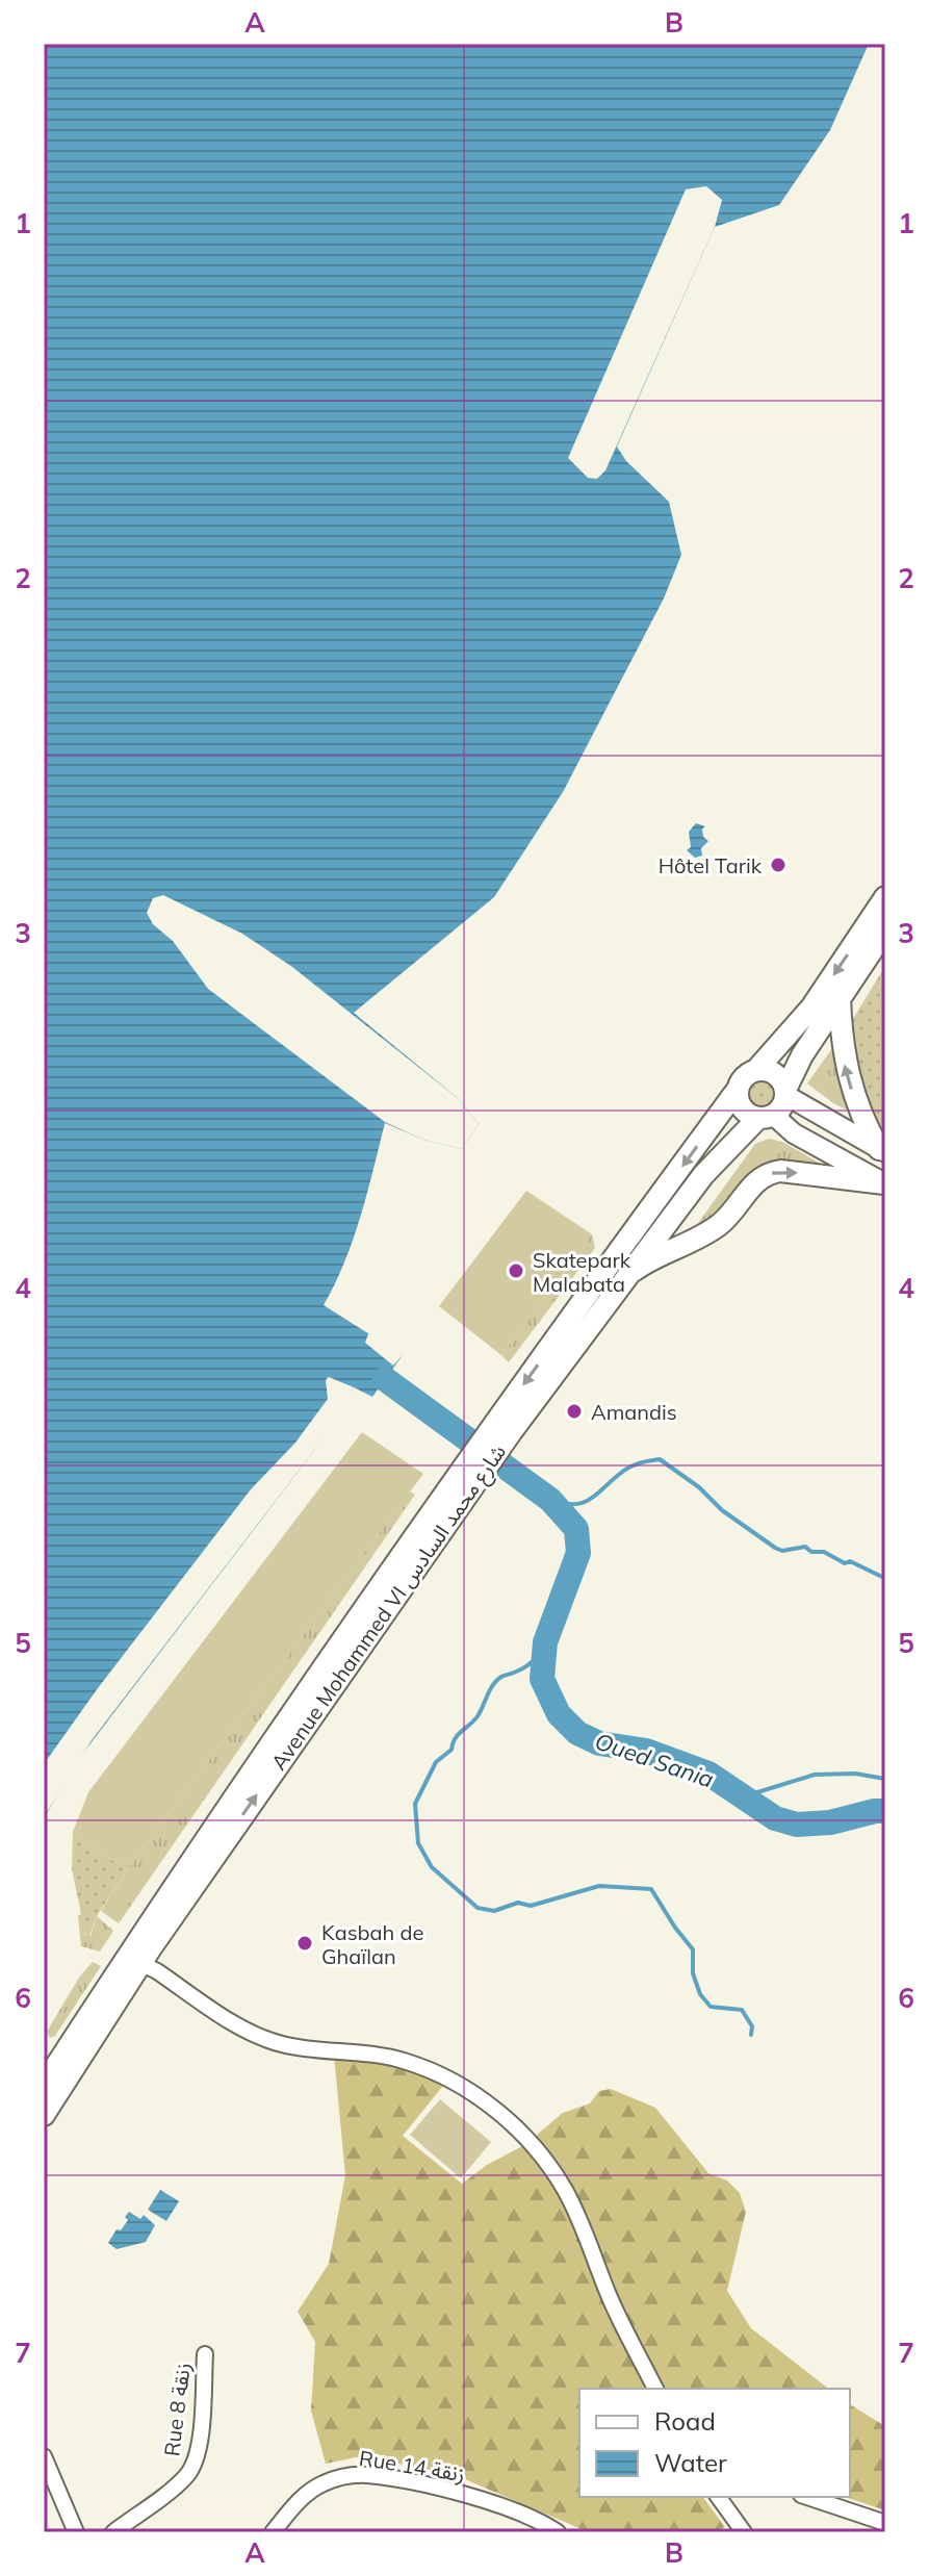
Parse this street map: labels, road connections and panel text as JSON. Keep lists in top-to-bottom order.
{
  "streets": {
    "main road": ["Avenue Mohammed VI شارع محمد السادس"],
    "street": ["Rue 8 زنقة", "Rue 14 زنقة"]
  },
  "water": ["Oued Sania"],
  "places": [
    "Hôtel Tarik",
    "Skatepark Malabata",
    "Amandis",
    "Kasbah de Ghaïlan"
  ],
  "legend": ["Road", "Water"],
  "grid": {
    "columns": ["A", "B"],
    "rows": [
      "1",
      "2",
      "3",
      "4",
      "5",
      "6",
      "7"
    ]
  }
}
